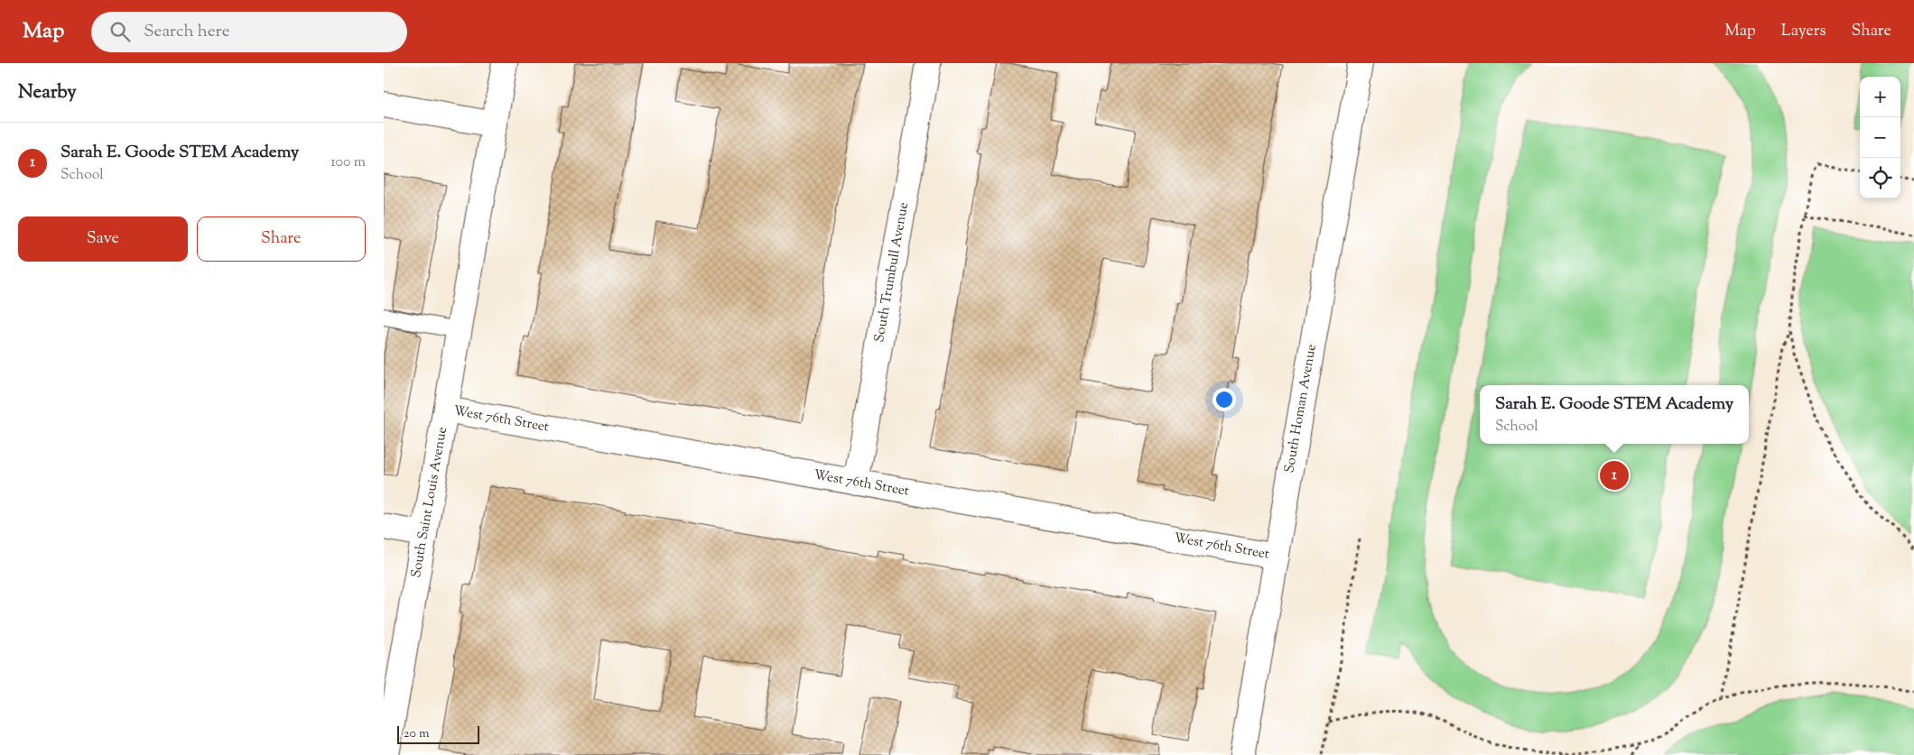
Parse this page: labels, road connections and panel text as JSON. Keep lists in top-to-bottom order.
{
  "streets": {
    "street": [
      "South Trumbull Avenue",
      "South Homan Avenue",
      "West 76th Street",
      "South Saint Louis Avenue"
    ]
  },
  "crossings": [
    ["South Trumbull Avenue", "West 76th Street"],
    ["South Homan Avenue", "West 76th Street"],
    ["West 76th Street", "South Saint Louis Avenue"]
  ],
  "scale_bar": "20 m",
  "page": {
    "header": "Map",
    "search": "Search here",
    "nav": ["Map", "Layers", "Share"],
    "heading": "Nearby",
    "map_buttons": ["+", "−"],
    "list": [
      {
        "mark": "1",
        "name": "Sarah E. Goode STEM Academy",
        "note": "School",
        "value": "100 m"
      }
    ],
    "buttons": ["Save", "Share"],
    "popup": ["Sarah E. Goode STEM Academy", "School"],
    "pins": "1",
    "scale": "20 m"
  }
}
